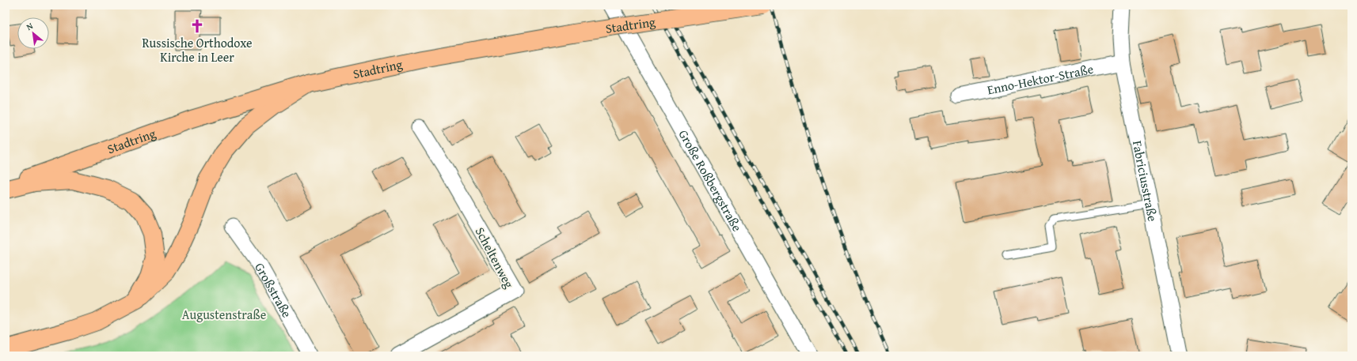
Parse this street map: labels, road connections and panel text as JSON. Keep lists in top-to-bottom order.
{
  "streets": {
    "main road": ["Stadtring"],
    "street": [
      "Enno-Hektor-Straße",
      "Große Roßbergstraße",
      "Fabriciusstraße",
      "Scheltenweg",
      "Großstraße"
    ]
  },
  "crossings": [
    ["Enno-Hektor-Straße", "Fabriciusstraße"]
  ],
  "parks": ["Augustenstraße"],
  "places": {
    "church": ["Russische Orthodoxe Kirche in Leer"]
  },
  "north": "top left"
}
